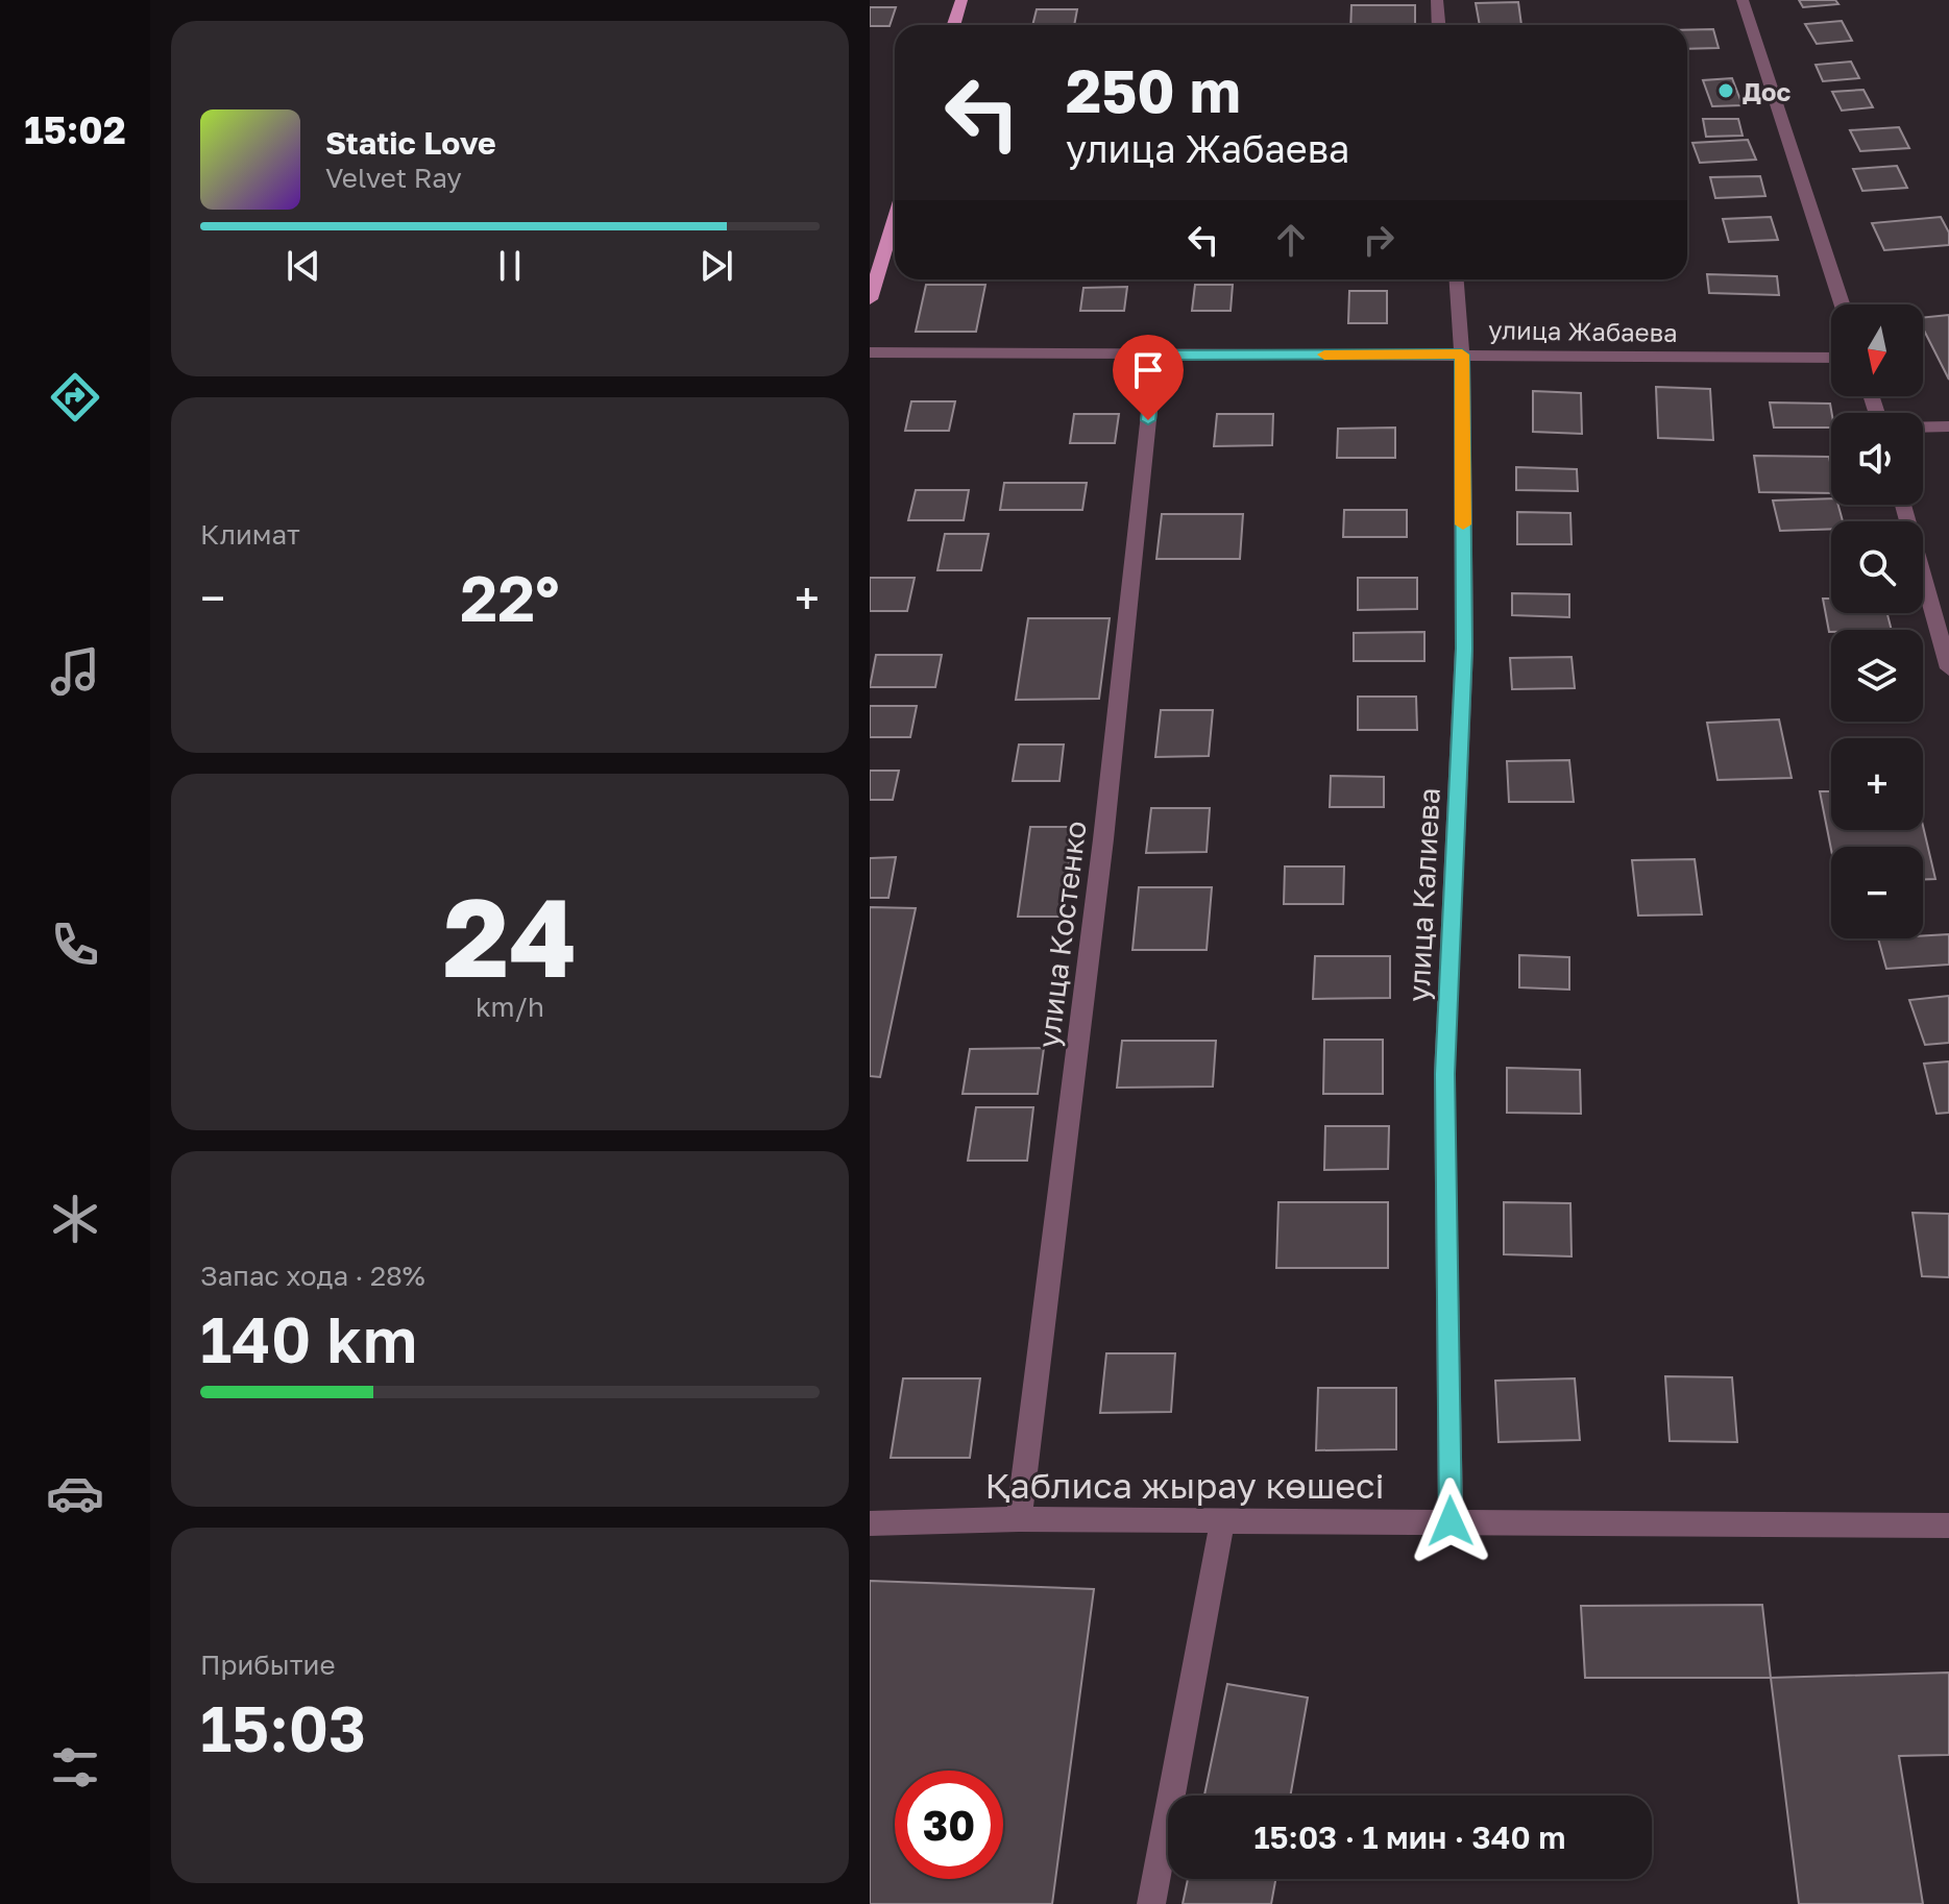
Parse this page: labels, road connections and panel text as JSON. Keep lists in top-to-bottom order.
{
  "streets": {
    "street": [
      "улица Жабаева",
      "улица Калиева",
      "улица Костенко",
      "Қаблиса жырау көшесі"
    ]
  },
  "crossings": [
    ["улица Жабаева", "улица Калиева"],
    ["улица Жабаева", "улица Костенко"],
    ["улица Калиева", "Қаблиса жырау көшесі"],
    ["улица Костенко", "Қаблиса жырау көшесі"]
  ],
  "places": ["Дос"],
  "north": "bottom",
  "page": {
    "tabs": "15:02",
    "turn": ["250 m", "улица Жабаева"],
    "song": ["Static Love", "Velvet Ray"],
    "map_buttons": ["+", "−"],
    "tile": [
      "Климат",
      ["24", "km/h"],
      ["Запас хода · 28%", "140 km"],
      ["Прибытие", "15:03"]
    ],
    "heat": ["−", "22°", "+"],
    "limit": "30",
    "trip": "15:03 · 1 мин · 340 m"
  }
}
